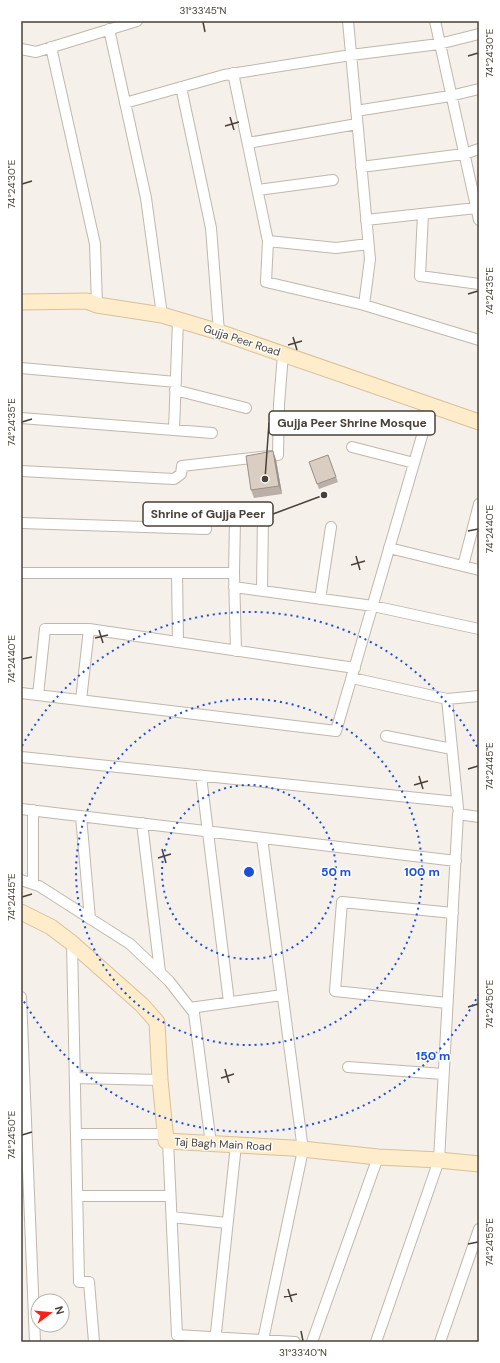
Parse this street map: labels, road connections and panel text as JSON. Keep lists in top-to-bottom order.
{
  "streets": {
    "street": ["Gujja Peer Road", "Taj Bagh Main Road"]
  },
  "places": ["Gujja Peer Shrine Mosque", "Shrine of Gujja Peer"],
  "north": "right",
  "coordinates": [
    "31°33'45\"N",
    "74°24'30\"E",
    "74°24'35\"E",
    "74°24'40\"E",
    "74°24'45\"E",
    "74°24'50\"E",
    "74°24'55\"E",
    "31°33'40\"N"
  ],
  "rings": ["50 m", "100 m", "150 m"]
}
